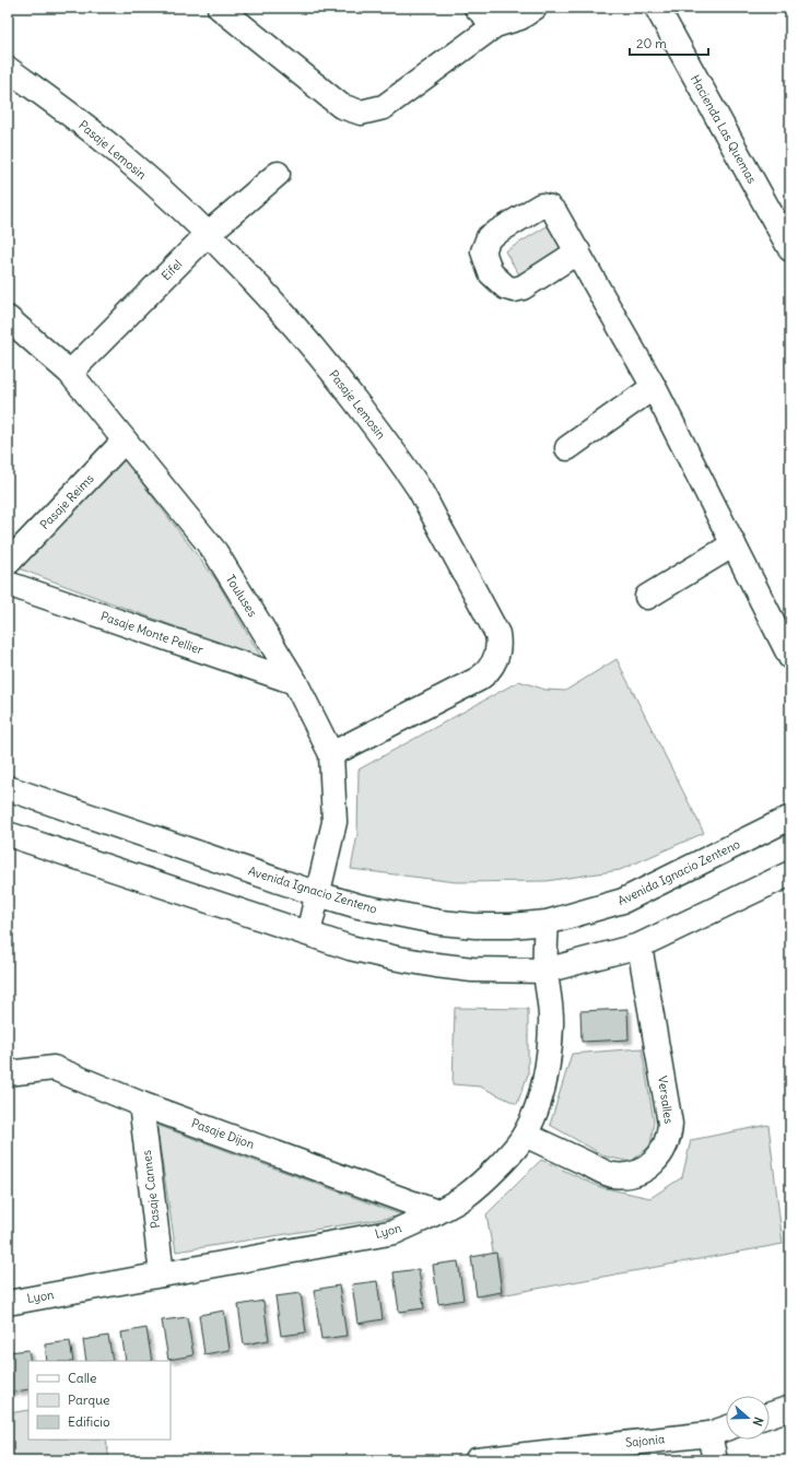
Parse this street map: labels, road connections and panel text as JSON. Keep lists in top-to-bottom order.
{
  "streets": {
    "street": [
      "Hacienda Las Quemas",
      "Pasaje Lemosin",
      "Eifel",
      "Pasaje Reims",
      "Touluses",
      "Pasaje Monte Pellier",
      "Avenida Ignacio Zenteno",
      "Versalles",
      "Pasaje Dijon",
      "Pasaje Cannes",
      "Lyon",
      "Sajonia"
    ]
  },
  "crossings": [
    ["Pasaje Lemosin", "Eifel"],
    ["Pasaje Lemosin", "Touluses"],
    ["Eifel", "Touluses"],
    ["Pasaje Reims", "Touluses"],
    ["Touluses", "Pasaje Monte Pellier"],
    ["Touluses", "Avenida Ignacio Zenteno"],
    ["Avenida Ignacio Zenteno", "Lyon"],
    ["Versalles", "Lyon"],
    ["Pasaje Dijon", "Pasaje Cannes"],
    ["Pasaje Dijon", "Lyon"],
    ["Pasaje Cannes", "Lyon"]
  ],
  "legend": ["Calle", "Parque", "Edificio"],
  "scale_bar": "20 m",
  "north": "right"
}
